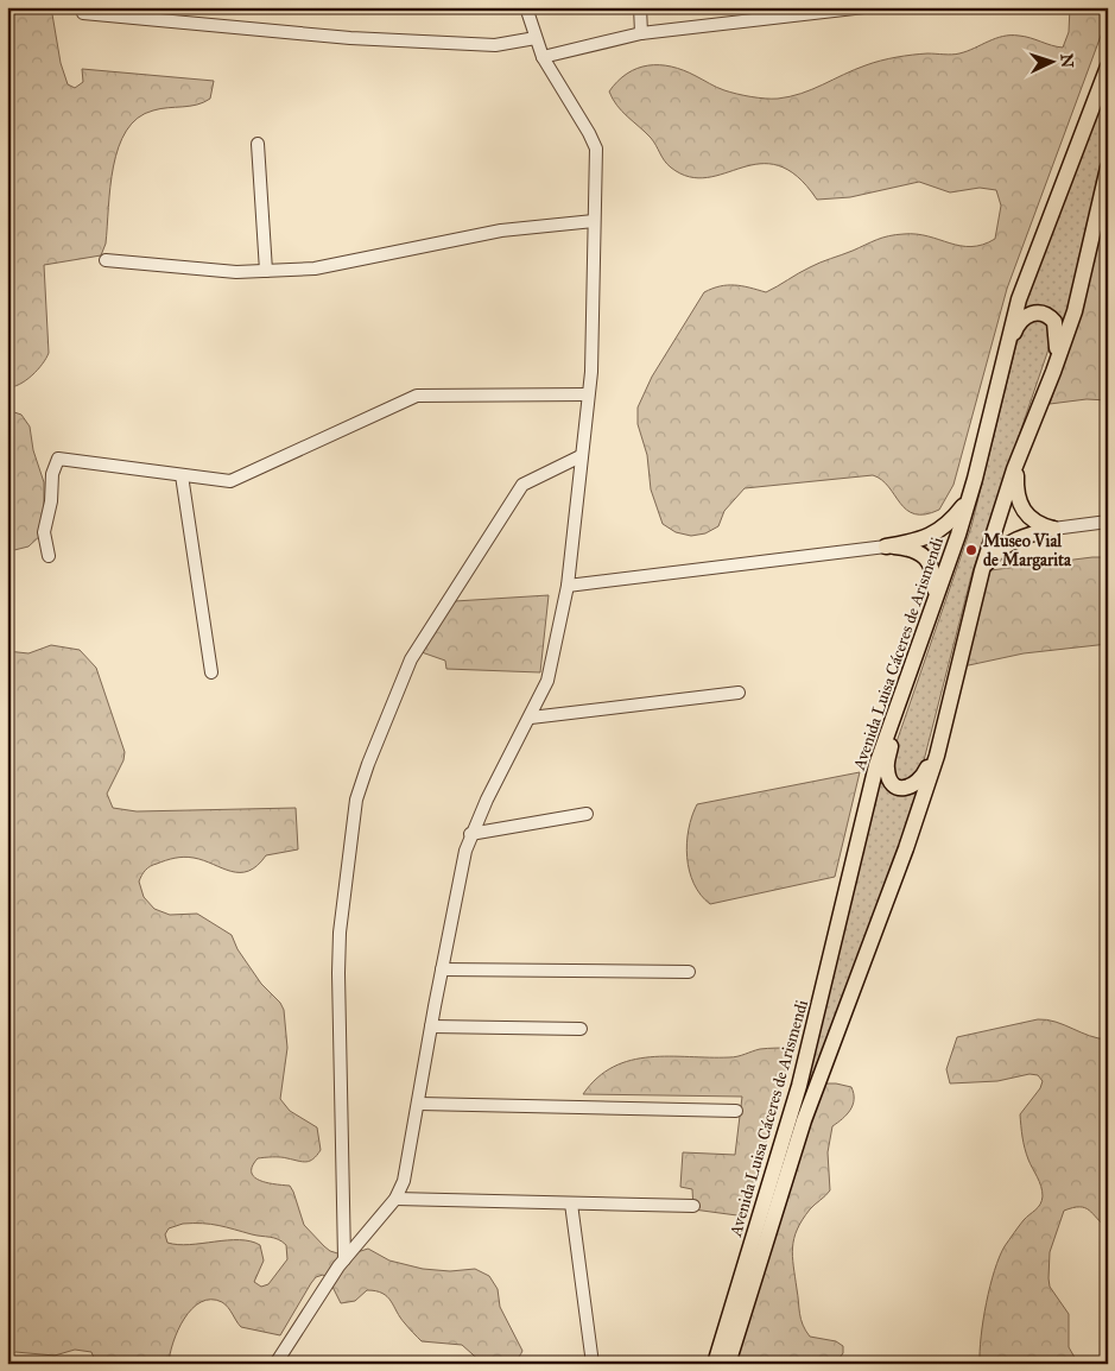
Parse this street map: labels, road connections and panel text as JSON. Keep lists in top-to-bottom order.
{
  "streets": {
    "main road": ["Avenida Luisa Cáceres de Arismendi"]
  },
  "places": ["Museo Vial de Margarita"],
  "north": "right"
}
